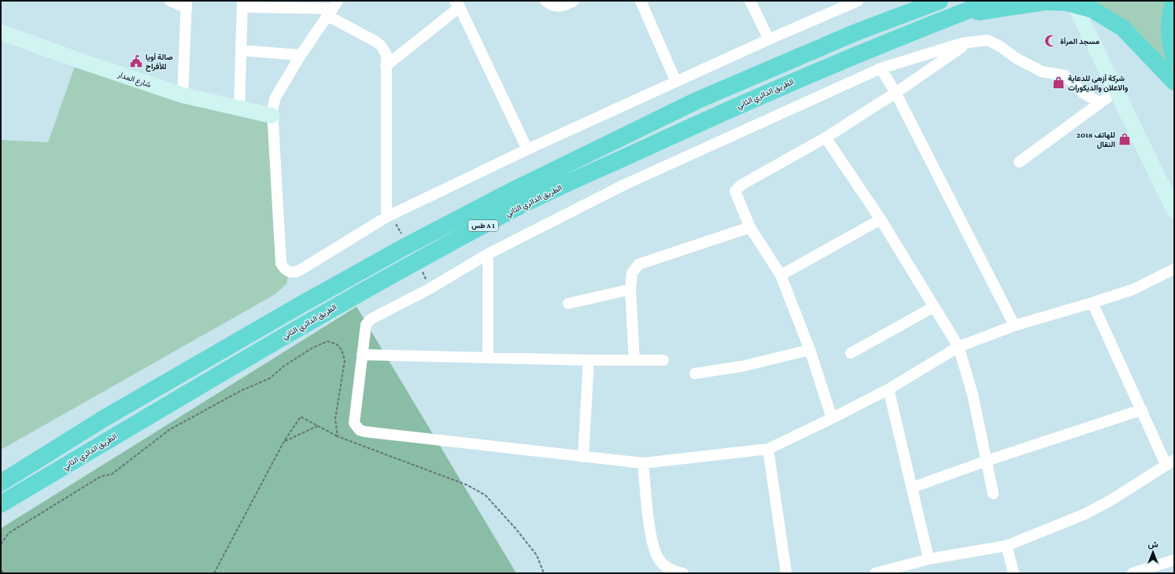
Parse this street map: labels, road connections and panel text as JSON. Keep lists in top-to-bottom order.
{
  "streets": {
    "highway": ["الطريق الدائري الثاني", "طس A 1"],
    "street": ["شارع المدار"]
  },
  "places": {
    "mosque": ["مسجد المرأة"],
    "public building": ["صالة أويا للأفراح"],
    "shop": ["شركة أزهى للدعاية والاعلان والديكورات", "2018 للهاتف النقال"]
  },
  "north": "top"
}
